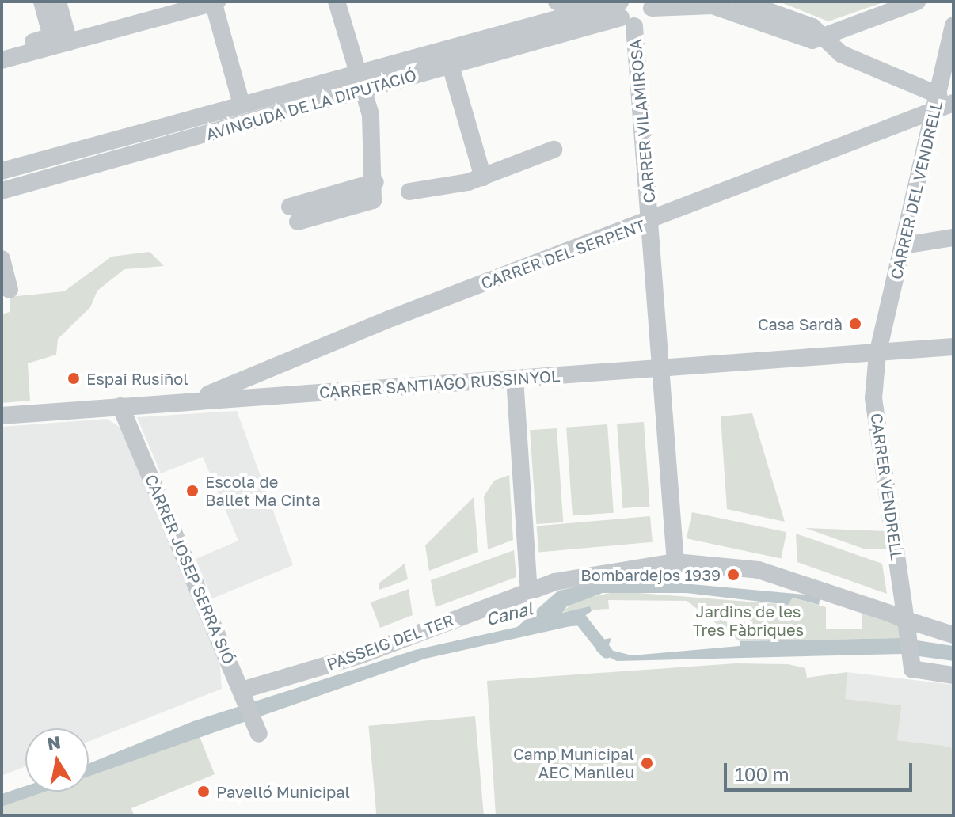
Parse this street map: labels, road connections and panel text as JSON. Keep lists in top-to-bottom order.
{
  "streets": {
    "street": [
      "AVINGUDA DE LA DIPUTACIÓ",
      "CARRER VILAMIROSA",
      "CARRER DEL VENDRELL",
      "CARRER DEL SERPENT",
      "CARRER SANTIAGO RUSSINYOL",
      "CARRER VENDRELL",
      "CARRER JOSEP SERRA SIÓ",
      "PASSEIG DEL TER"
    ]
  },
  "crossings": [
    ["AVINGUDA DE LA DIPUTACIÓ", "CARRER VILAMIROSA"],
    ["CARRER VILAMIROSA", "CARRER DEL SERPENT"],
    ["CARRER VILAMIROSA", "CARRER SANTIAGO RUSSINYOL"],
    ["CARRER VILAMIROSA", "PASSEIG DEL TER"],
    ["CARRER DEL VENDRELL", "CARRER DEL SERPENT"],
    ["CARRER DEL VENDRELL", "CARRER SANTIAGO RUSSINYOL"],
    ["CARRER DEL VENDRELL", "CARRER VENDRELL"],
    ["CARRER DEL SERPENT", "CARRER SANTIAGO RUSSINYOL"],
    ["CARRER SANTIAGO RUSSINYOL", "CARRER VENDRELL"],
    ["CARRER SANTIAGO RUSSINYOL", "CARRER JOSEP SERRA SIÓ"],
    ["CARRER VENDRELL", "PASSEIG DEL TER"],
    ["CARRER JOSEP SERRA SIÓ", "PASSEIG DEL TER"]
  ],
  "water": ["Canal"],
  "parks": ["Jardins de les Tres Fàbriques"],
  "places": [
    "Casa Sardà",
    "Espai Rusiñol",
    "Escola de Ballet Ma Cinta",
    "Bombardejos 1939",
    "Camp Municipal AEC Manlleu",
    "Pavelló Municipal"
  ],
  "scale_bar": "100 m",
  "north": "top"
}
